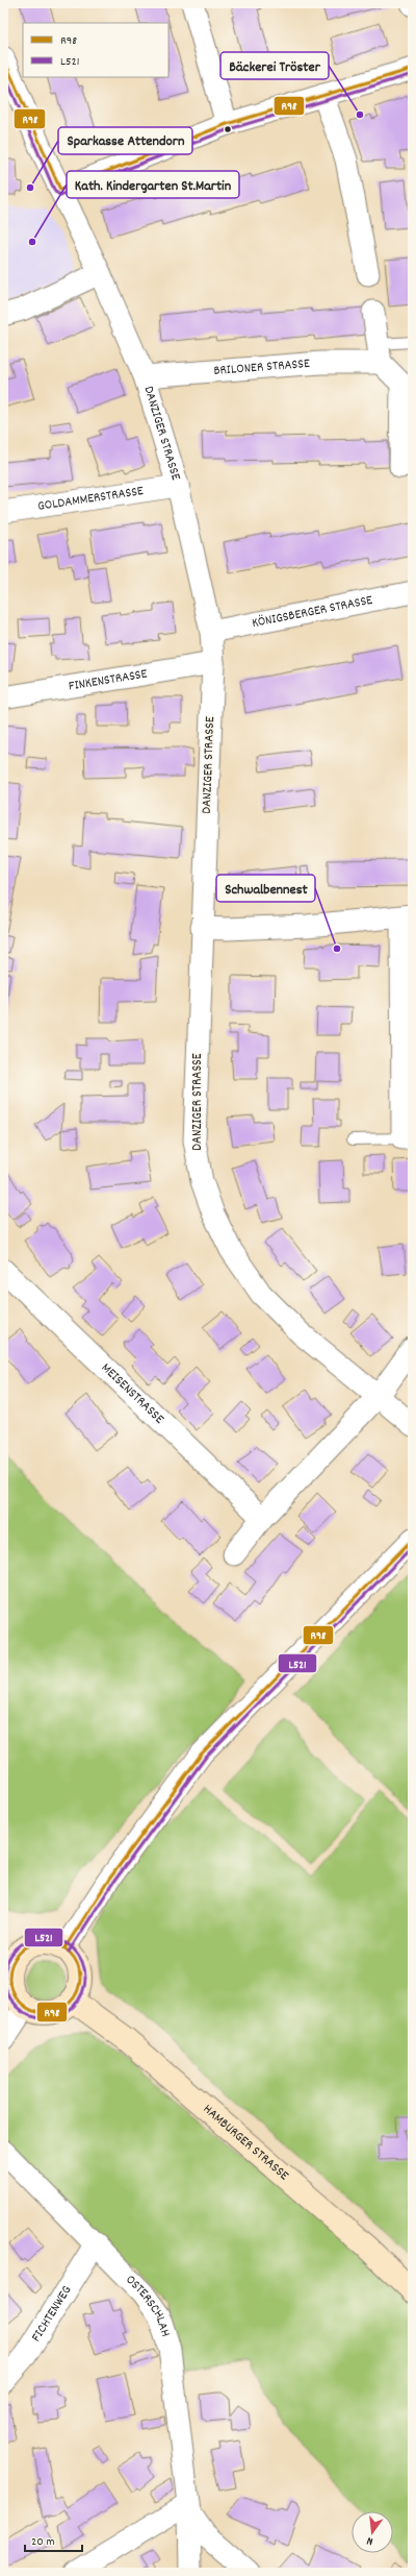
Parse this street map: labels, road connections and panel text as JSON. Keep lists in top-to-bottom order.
{
  "streets": {
    "main road": ["HAMBURGER STRASSE"],
    "street": [
      "BRILONER STRASSE",
      "DANZIGER STRASSE",
      "GOLDAMMERSTRASSE",
      "KÖNIGSBERGER STRASSE",
      "FINKENSTRASSE",
      "MEISENSTRASSE",
      "OSTERSCHLAH",
      "FICHTENWEG"
    ]
  },
  "crossings": [
    ["BRILONER STRASSE", "DANZIGER STRASSE"],
    ["DANZIGER STRASSE", "GOLDAMMERSTRASSE"],
    ["DANZIGER STRASSE", "KÖNIGSBERGER STRASSE"],
    ["DANZIGER STRASSE", "FINKENSTRASSE"],
    ["OSTERSCHLAH", "FICHTENWEG"]
  ],
  "places": [
    "Bäckerei Tröster",
    "Sparkasse Attendorn",
    "Kath. Kindergarten St.Martin",
    "Schwalbennest"
  ],
  "lines": ["transit line R98", "transit line L521"],
  "legend": ["R98", "L521"],
  "scale_bar": "20 m",
  "north": "bottom"
}
